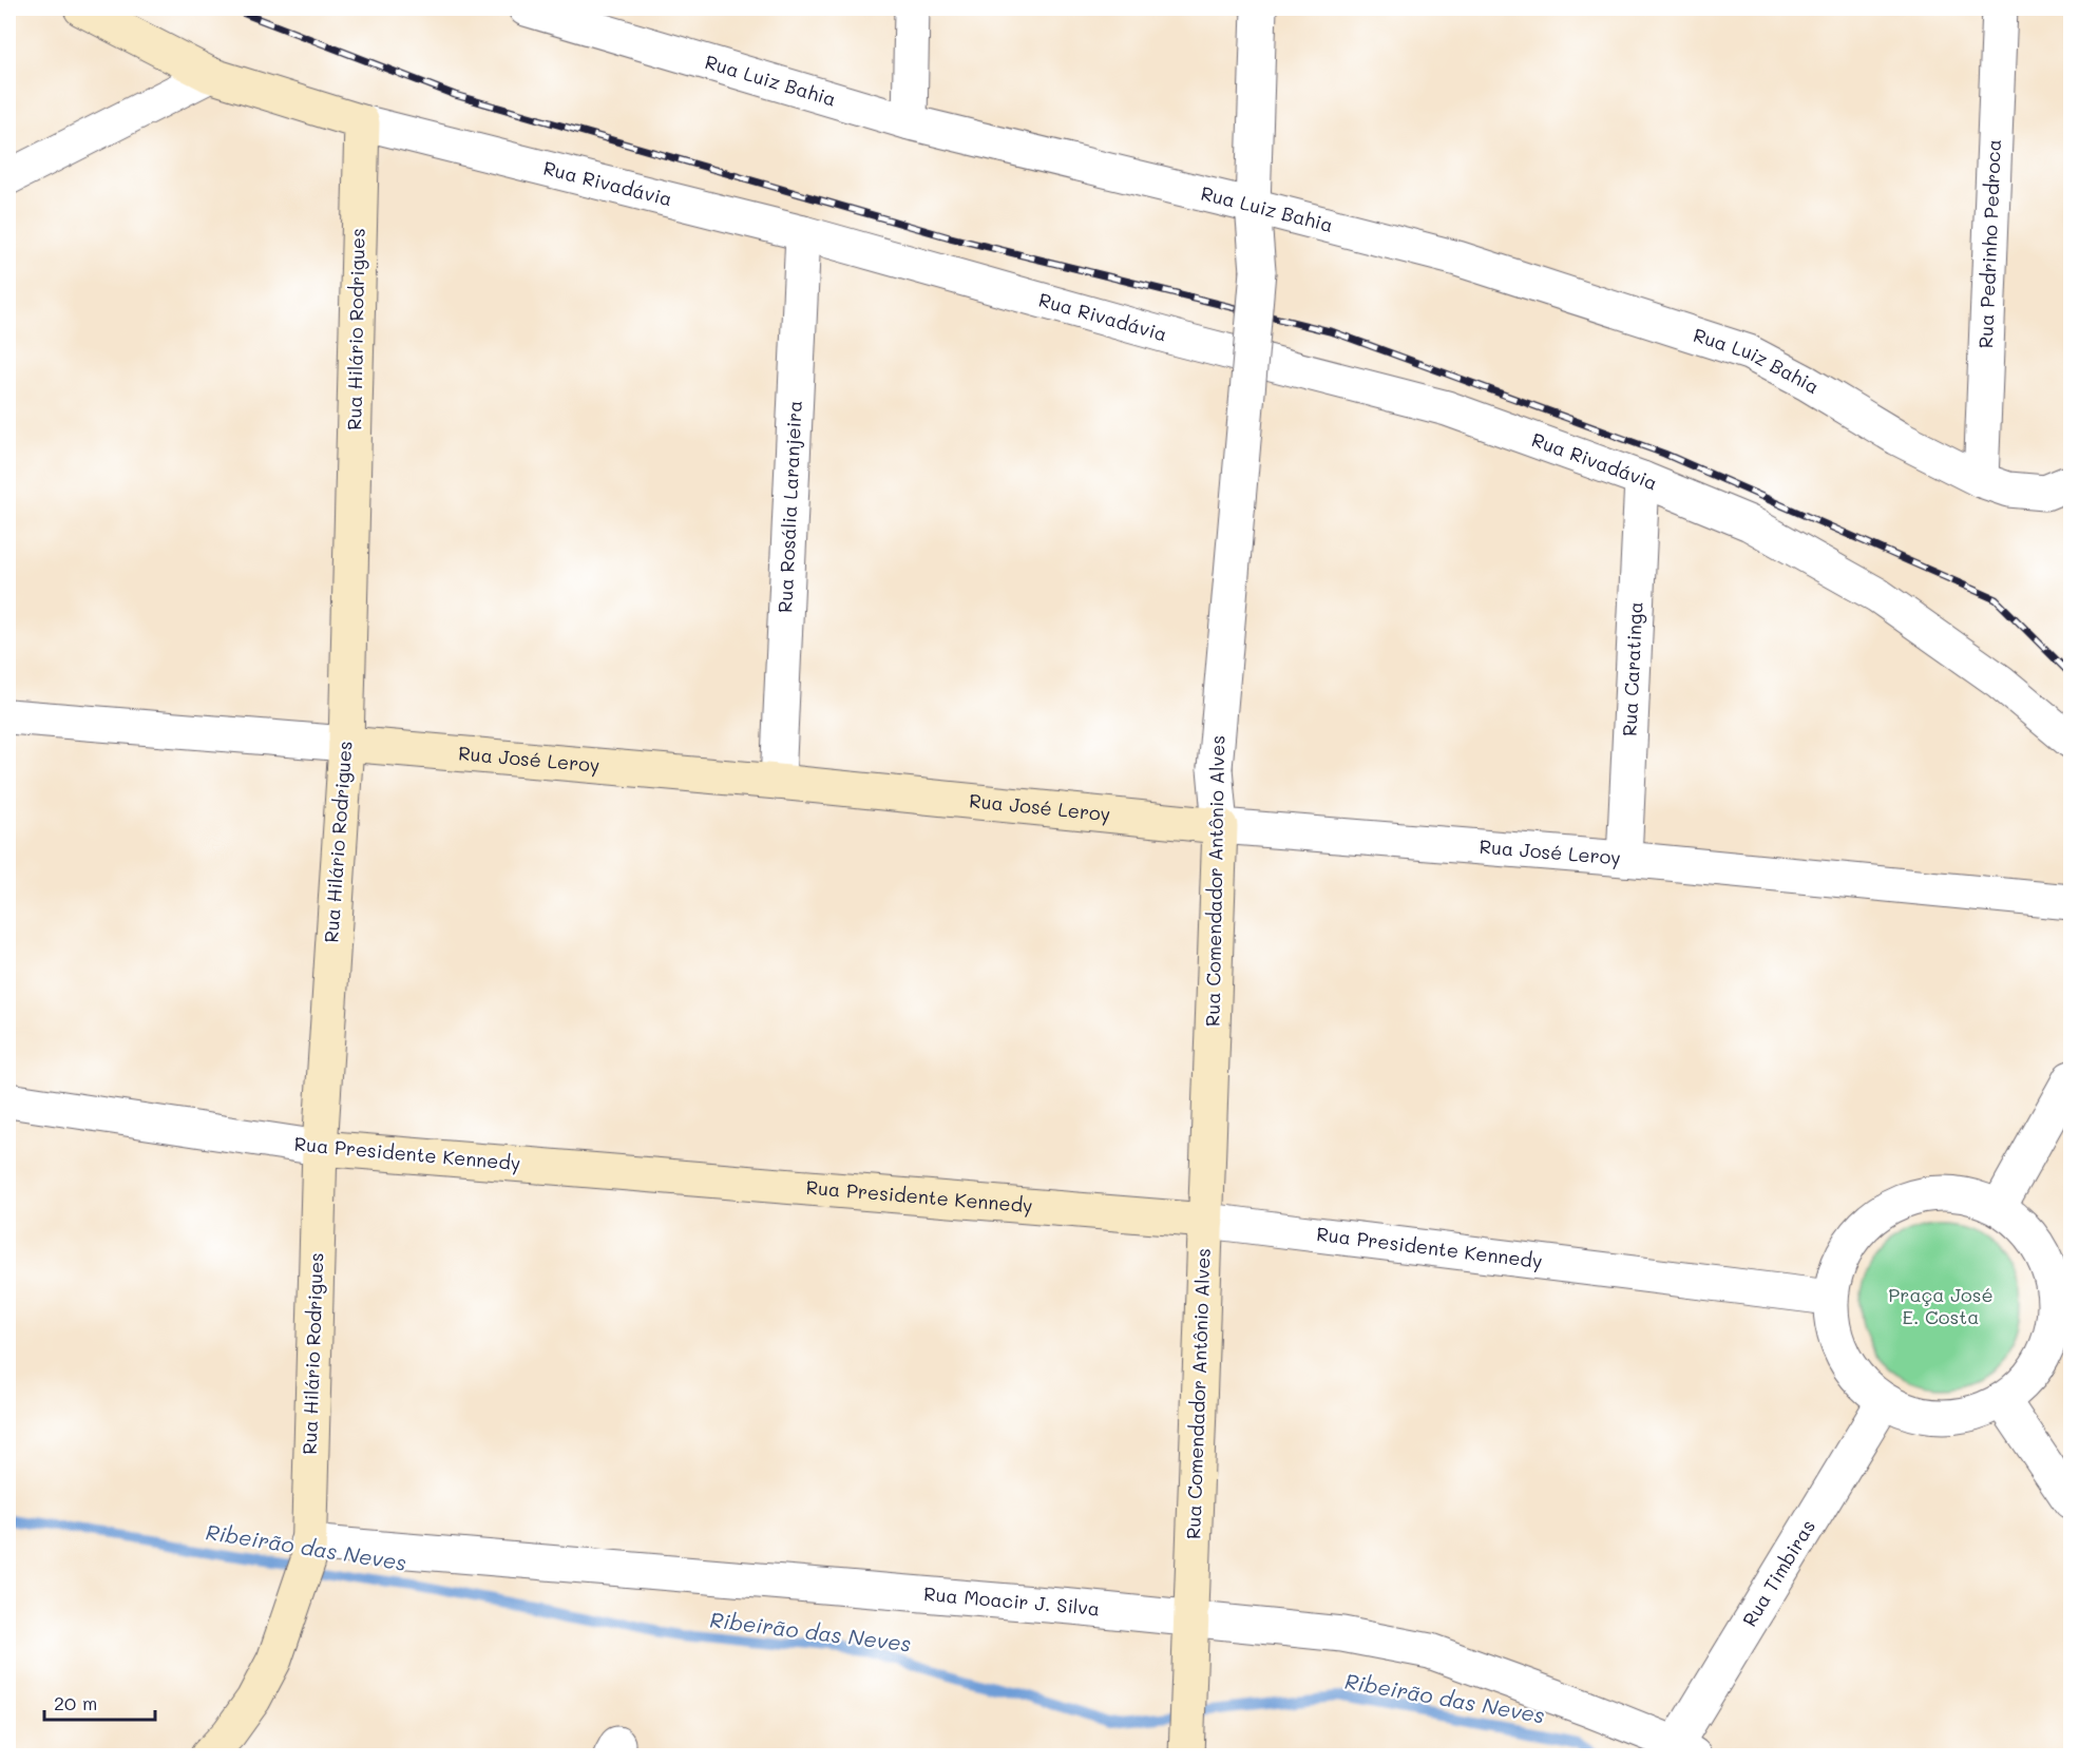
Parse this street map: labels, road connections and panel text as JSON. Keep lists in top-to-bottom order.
{
  "streets": {
    "main road": [
      "Rua Rivadávia",
      "Rua Hilário Rodrigues",
      "Rua José Leroy",
      "Rua Comendador Antônio Alves",
      "Rua Presidente Kennedy"
    ],
    "street": [
      "Rua Luiz Bahia",
      "Rua Pedrinho Pedroca",
      "Rua Rosália Laranjeira",
      "Rua Caratinga",
      "Rua Timbiras",
      "Rua Moacir J. Silva"
    ]
  },
  "crossings": [
    ["Rua Luiz Bahia", "Rua Pedrinho Pedroca"],
    ["Rua Luiz Bahia", "Rua Comendador Antônio Alves"],
    ["Rua Rivadávia", "Rua Hilário Rodrigues"],
    ["Rua Rivadávia", "Rua Rosália Laranjeira"],
    ["Rua Rivadávia", "Rua Caratinga"],
    ["Rua Hilário Rodrigues", "Rua José Leroy"],
    ["Rua Hilário Rodrigues", "Rua Presidente Kennedy"],
    ["Rua Hilário Rodrigues", "Rua Moacir J. Silva"],
    ["Rua Rosália Laranjeira", "Rua José Leroy"],
    ["Rua Caratinga", "Rua José Leroy"],
    ["Rua José Leroy", "Rua Comendador Antônio Alves"],
    ["Rua Comendador Antônio Alves", "Rua Presidente Kennedy"],
    ["Rua Comendador Antônio Alves", "Rua Moacir J. Silva"],
    ["Rua Presidente Kennedy", "Rua Timbiras"],
    ["Rua Timbiras", "Rua Moacir J. Silva"]
  ],
  "water": ["Ribeirão das Neves"],
  "parks": ["Praça José E. Costa"],
  "scale_bar": "20 m"
}
